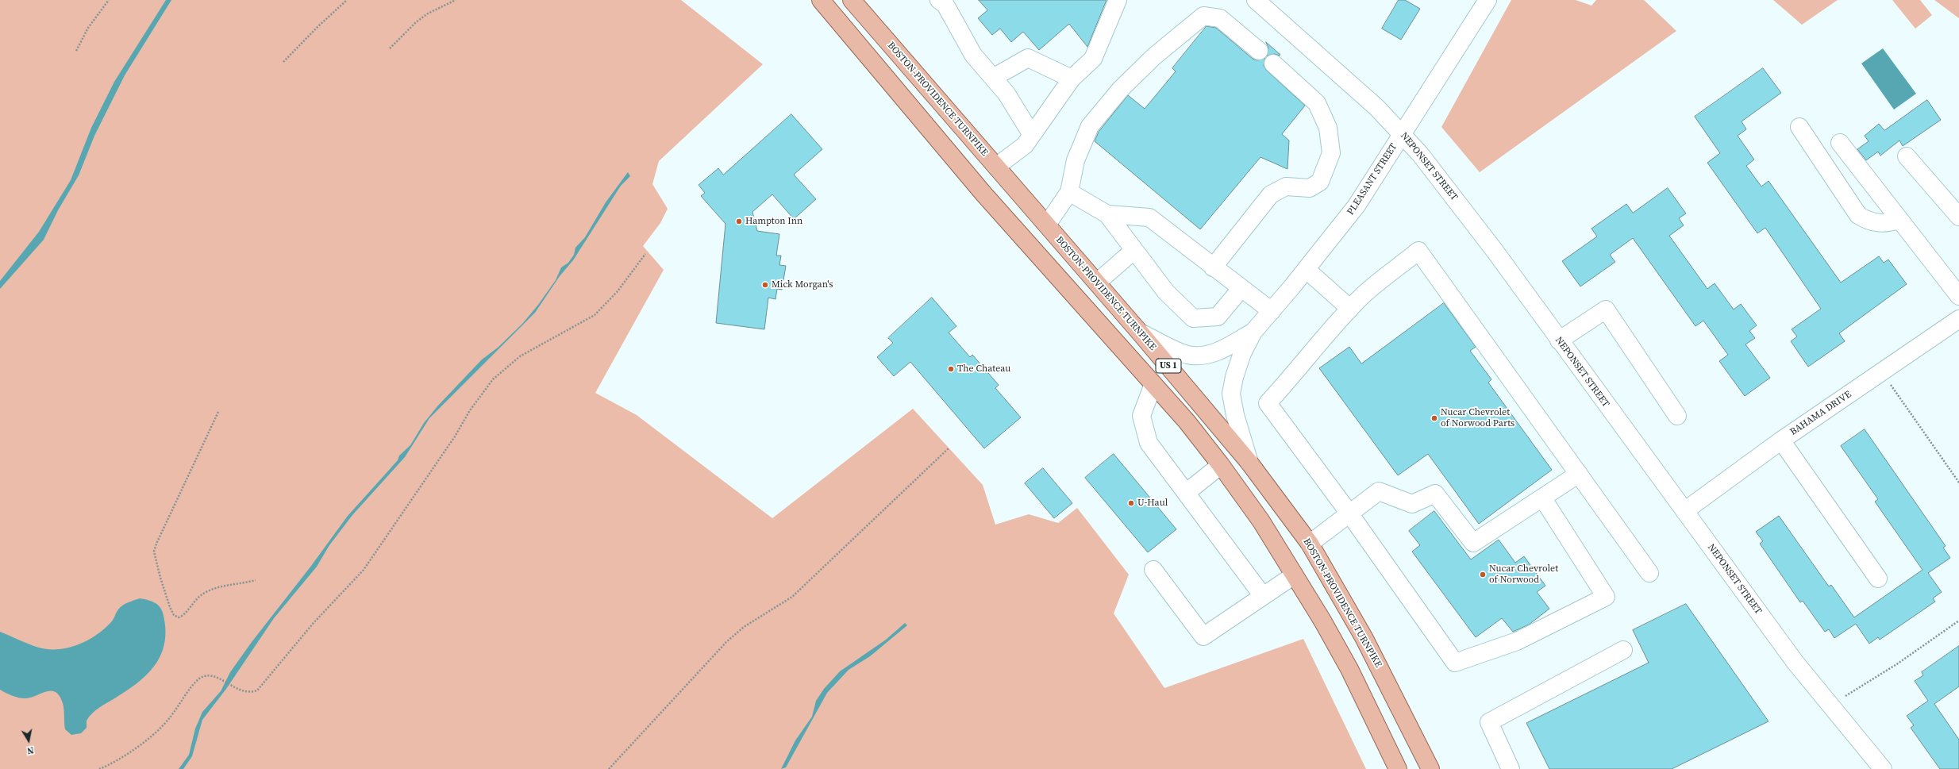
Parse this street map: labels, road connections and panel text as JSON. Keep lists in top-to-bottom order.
{
  "streets": {
    "main road": ["BOSTON-PROVIDENCE TURNPIKE", "US 1"],
    "street": ["NEPONSET STREET", "PLEASANT STREET", "BAHAMA DRIVE"]
  },
  "crossings": [
    ["BOSTON-PROVIDENCE TURNPIKE", "PLEASANT STREET"],
    ["NEPONSET STREET", "PLEASANT STREET"],
    ["NEPONSET STREET", "BAHAMA DRIVE"]
  ],
  "places": [
    "Hampton Inn",
    "Mick Morgan's",
    "The Chateau",
    "Nucar Chevrolet of Norwood Parts",
    "U-Haul",
    "Nucar Chevrolet of Norwood"
  ],
  "north": "bottom"
}
